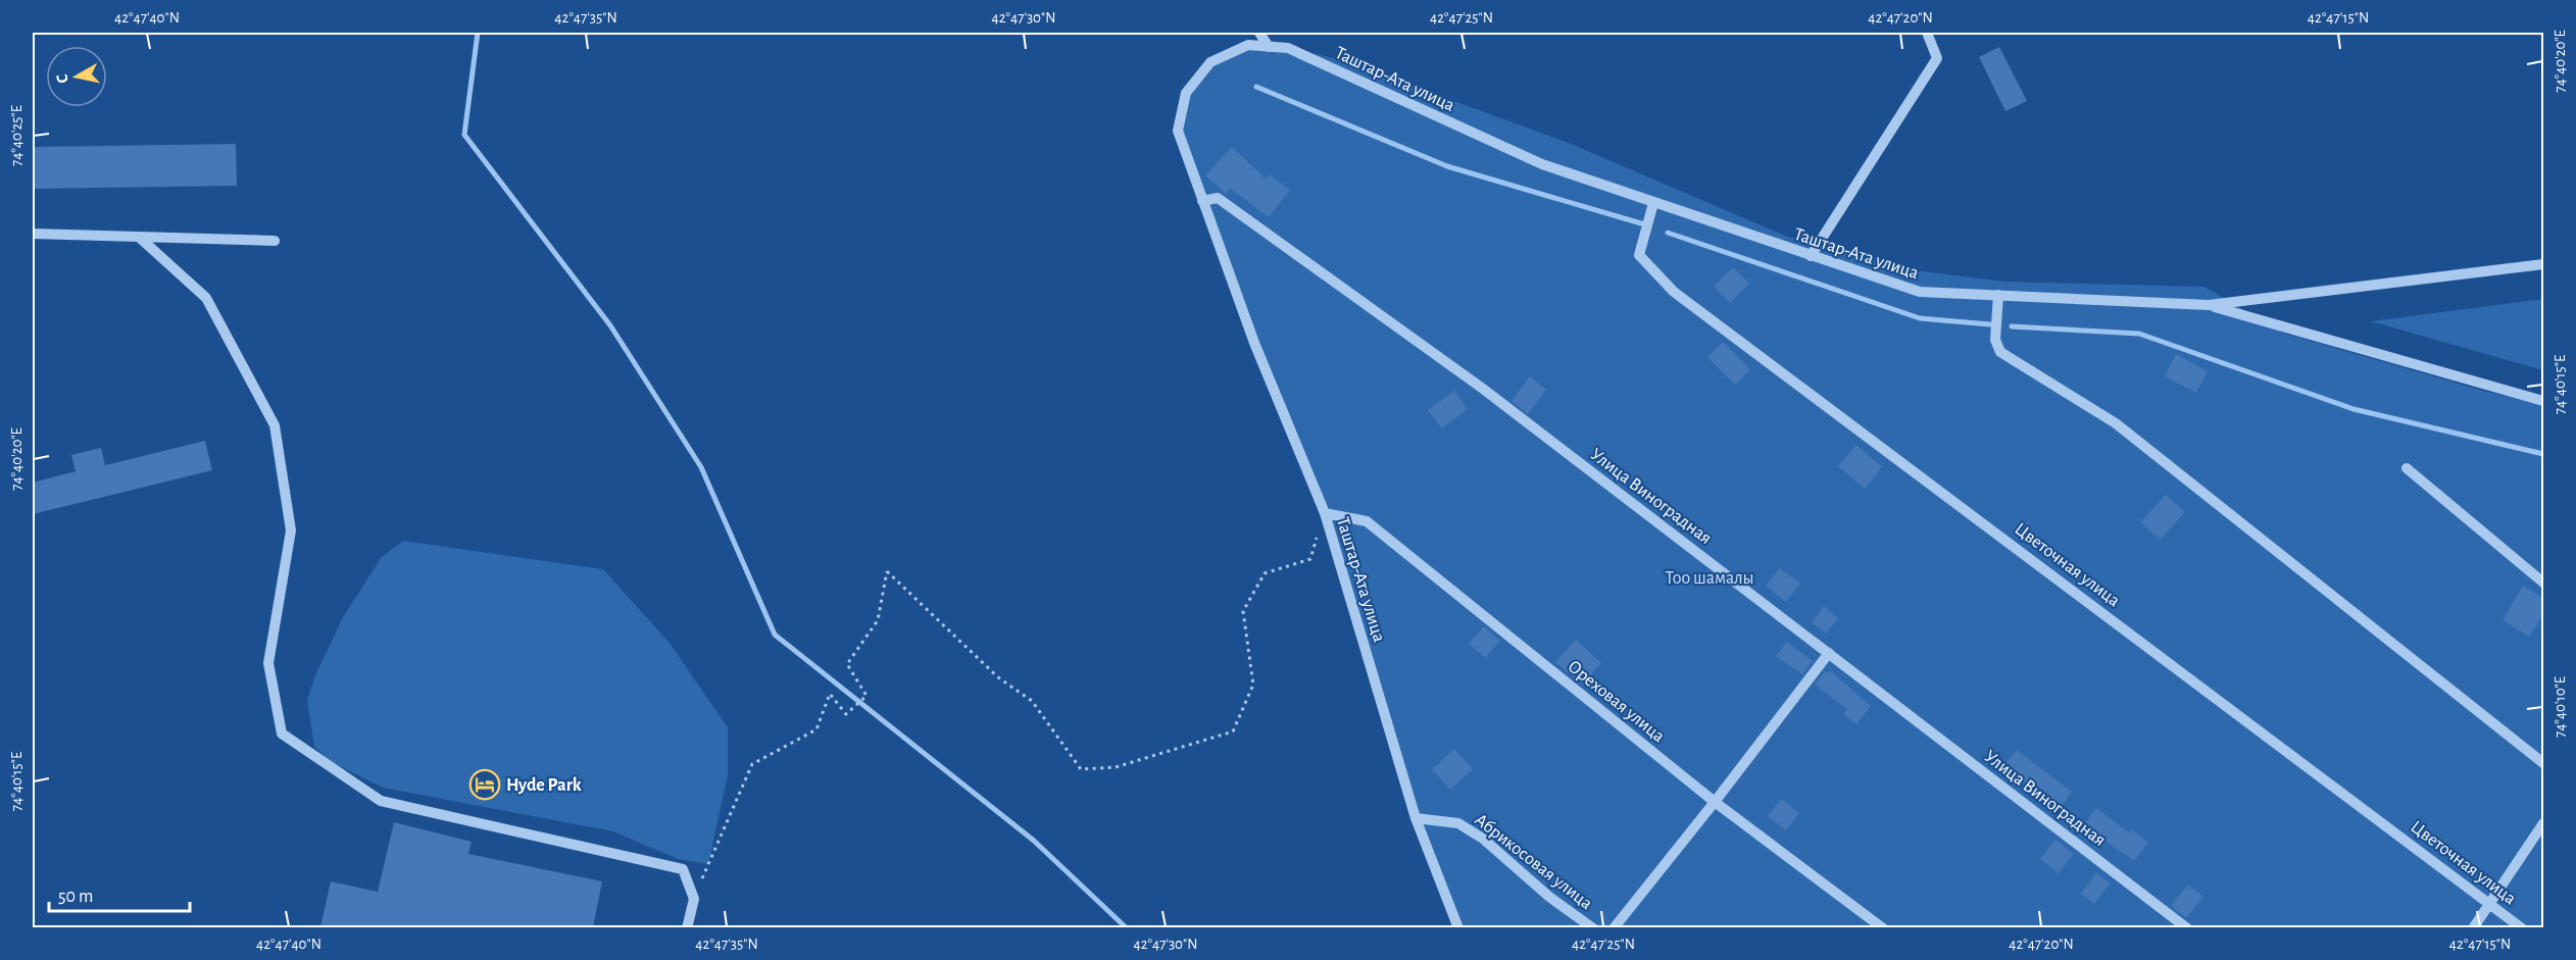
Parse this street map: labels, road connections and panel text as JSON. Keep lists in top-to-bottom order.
{
  "streets": {
    "street": [
      "Таштар-Ата улица",
      "Улица Виноградная",
      "Цветочная улица",
      "Ореховая улица",
      "Абрикосовая улица"
    ]
  },
  "crossings": [
    ["Таштар-Ата улица", "Улица Виноградная"],
    ["Таштар-Ата улица", "Цветочная улица"],
    ["Таштар-Ата улица", "Ореховая улица"],
    ["Таштар-Ата улица", "Абрикосовая улица"]
  ],
  "parks": ["Тоо шамалы"],
  "places": {
    "hotel": ["Hyde Park"]
  },
  "scale_bar": "50 m",
  "north": "left",
  "coordinates": [
    "42°47'40\"N",
    "42°47'35\"N",
    "42°47'30\"N",
    "42°47'25\"N",
    "42°47'20\"N",
    "42°47'15\"N",
    "74°40'20\"E",
    "74°40'25\"E",
    "74°40'15\"E",
    "74°40'10\"E"
  ]
}
